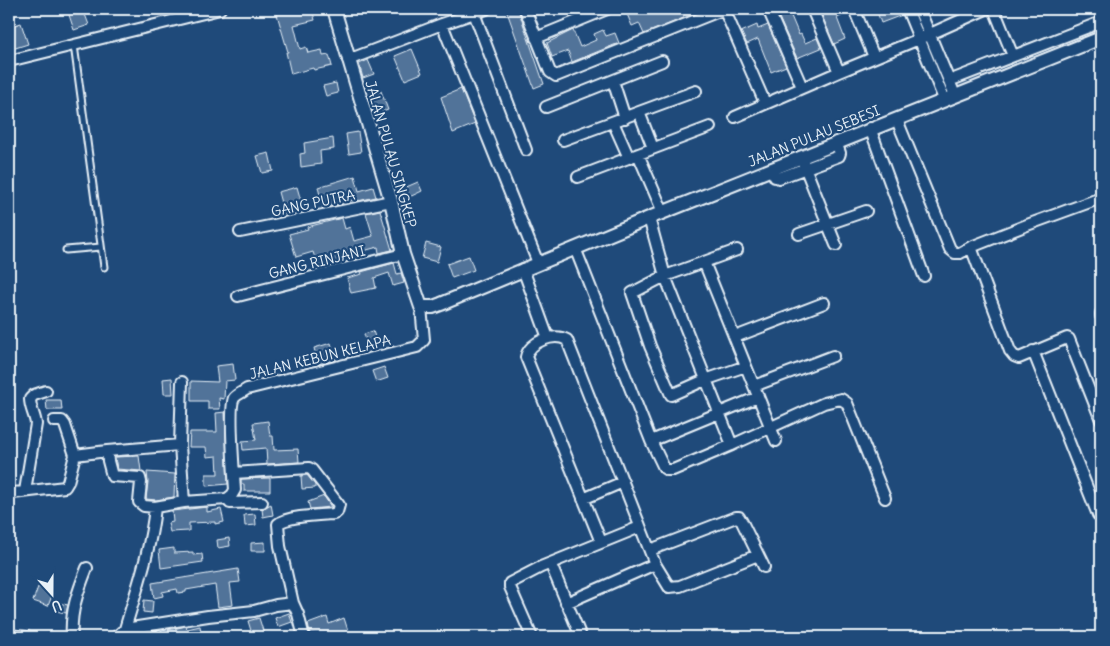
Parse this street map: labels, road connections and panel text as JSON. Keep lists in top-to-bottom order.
{
  "streets": {
    "street": [
      "JALAN PULAU SEBESI",
      "JALAN PULAU SINGKEP",
      "GANG PUTRA",
      "GANG RINJANI",
      "JALAN KEBUN KELAPA"
    ]
  },
  "crossings": [
    ["JALAN PULAU SEBESI", "JALAN PULAU SINGKEP"],
    ["JALAN PULAU SEBESI", "JALAN KEBUN KELAPA"],
    ["JALAN PULAU SINGKEP", "GANG PUTRA"],
    ["JALAN PULAU SINGKEP", "GANG RINJANI"],
    ["JALAN PULAU SINGKEP", "JALAN KEBUN KELAPA"]
  ],
  "north": "bottom"
}
